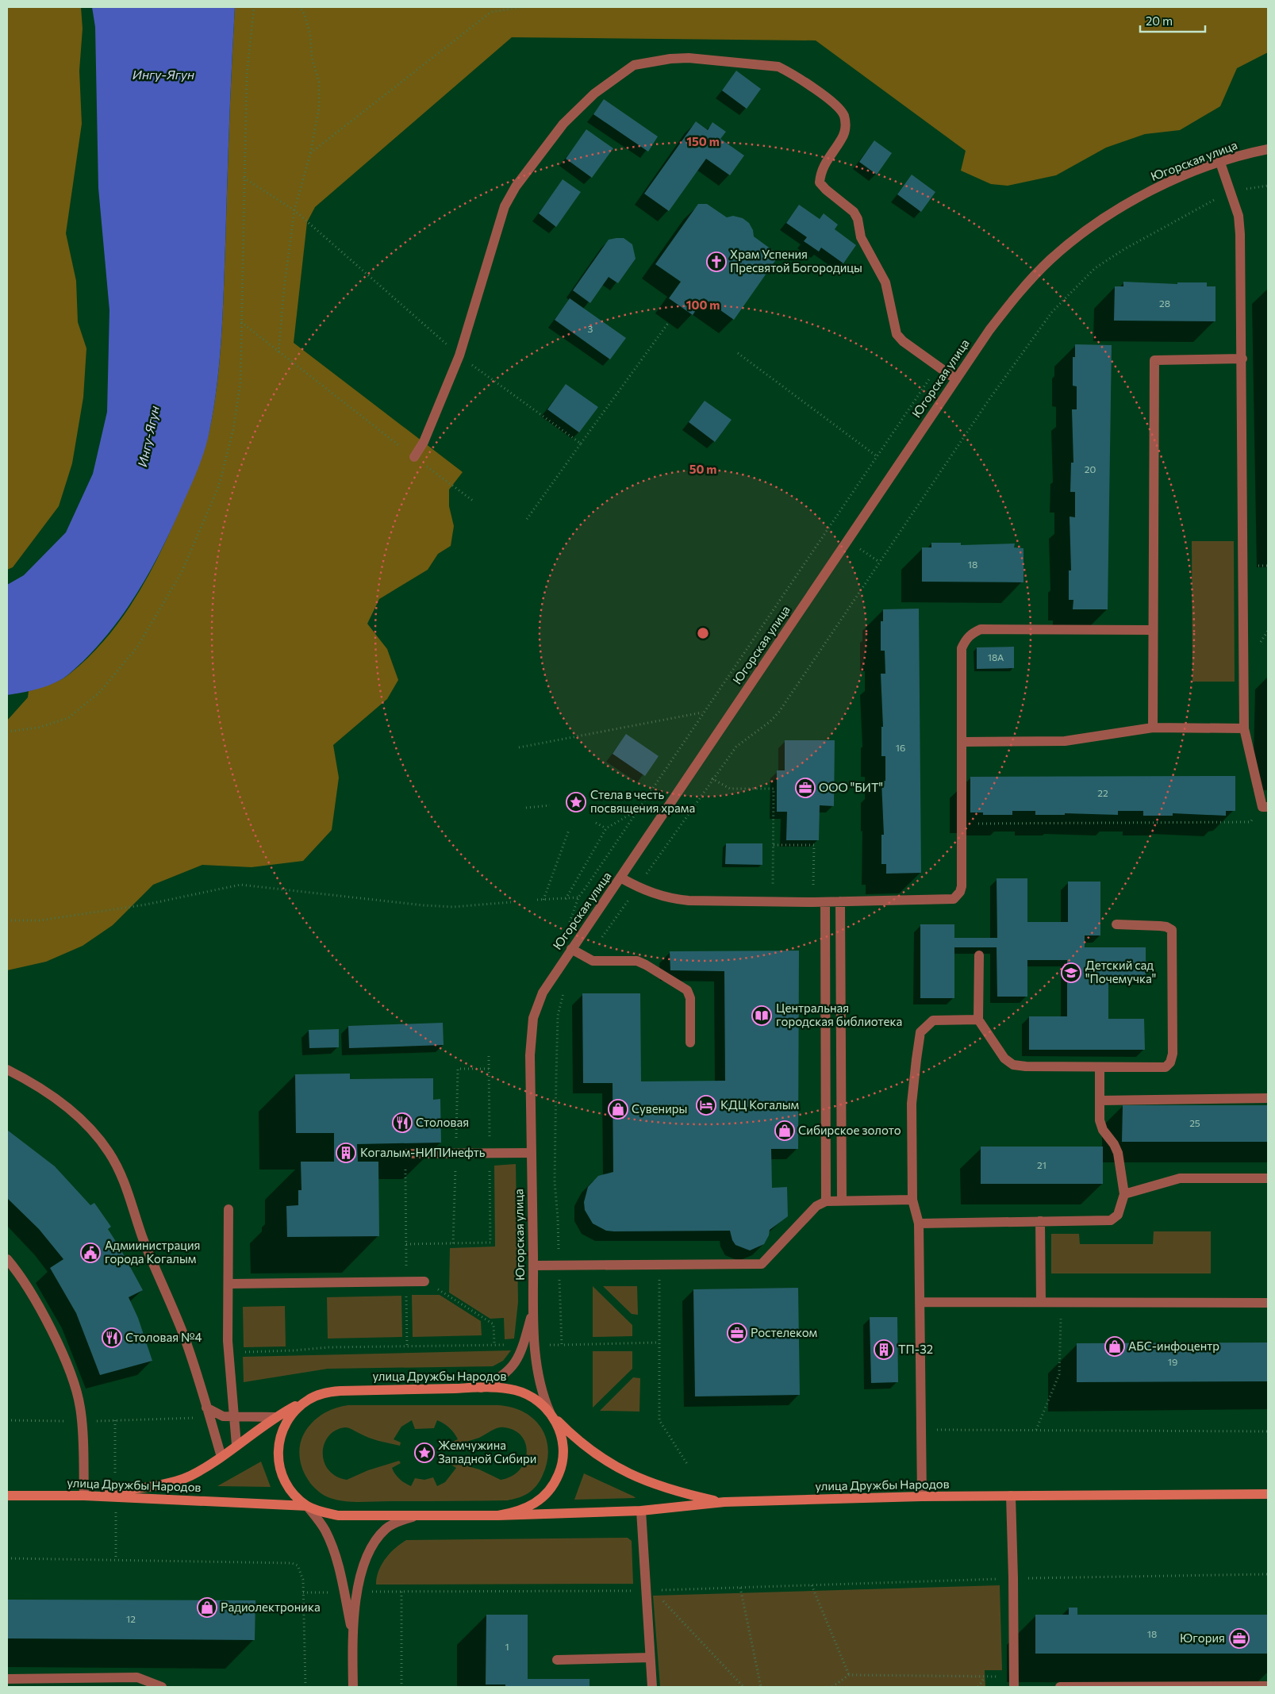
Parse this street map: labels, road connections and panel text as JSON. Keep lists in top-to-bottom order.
{
  "streets": {
    "main road": ["улица Дружбы Народов"],
    "street": ["Югорская улица"]
  },
  "water": ["Ингу-Ягун"],
  "places": {
    "church": ["Храм Успения Пресвятой Богородицы"],
    "office": ["ООО \"БИТ\"", "Ростелеком", "Югория"],
    "place": ["Стела в честь посвящения храма", "Жемчужина Западной Сибири"],
    "school or university": ["Детский сад \"Почемучка\""],
    "library": ["Центральная городская библиотека"],
    "hotel": ["КДЦ Когалым"],
    "shop": [
      "Сувениры",
      "Сибирское золото",
      "АБС-инфоцентр",
      "Радиолектроника"
    ],
    "restaurant": ["Столовая", "Столовая №4"],
    "building": ["Когалым-НИПИнефть", "ТП-32"],
    "public building": ["Адмиинистрация города Когалым"]
  },
  "house_numbers": [
    "28",
    "3",
    "20",
    "18",
    "18А",
    "16",
    "22",
    "25",
    "21",
    "19",
    "12",
    "18",
    "1"
  ],
  "scale_bar": "20 m",
  "rings": ["150 m", "100 m", "50 m"]
}
